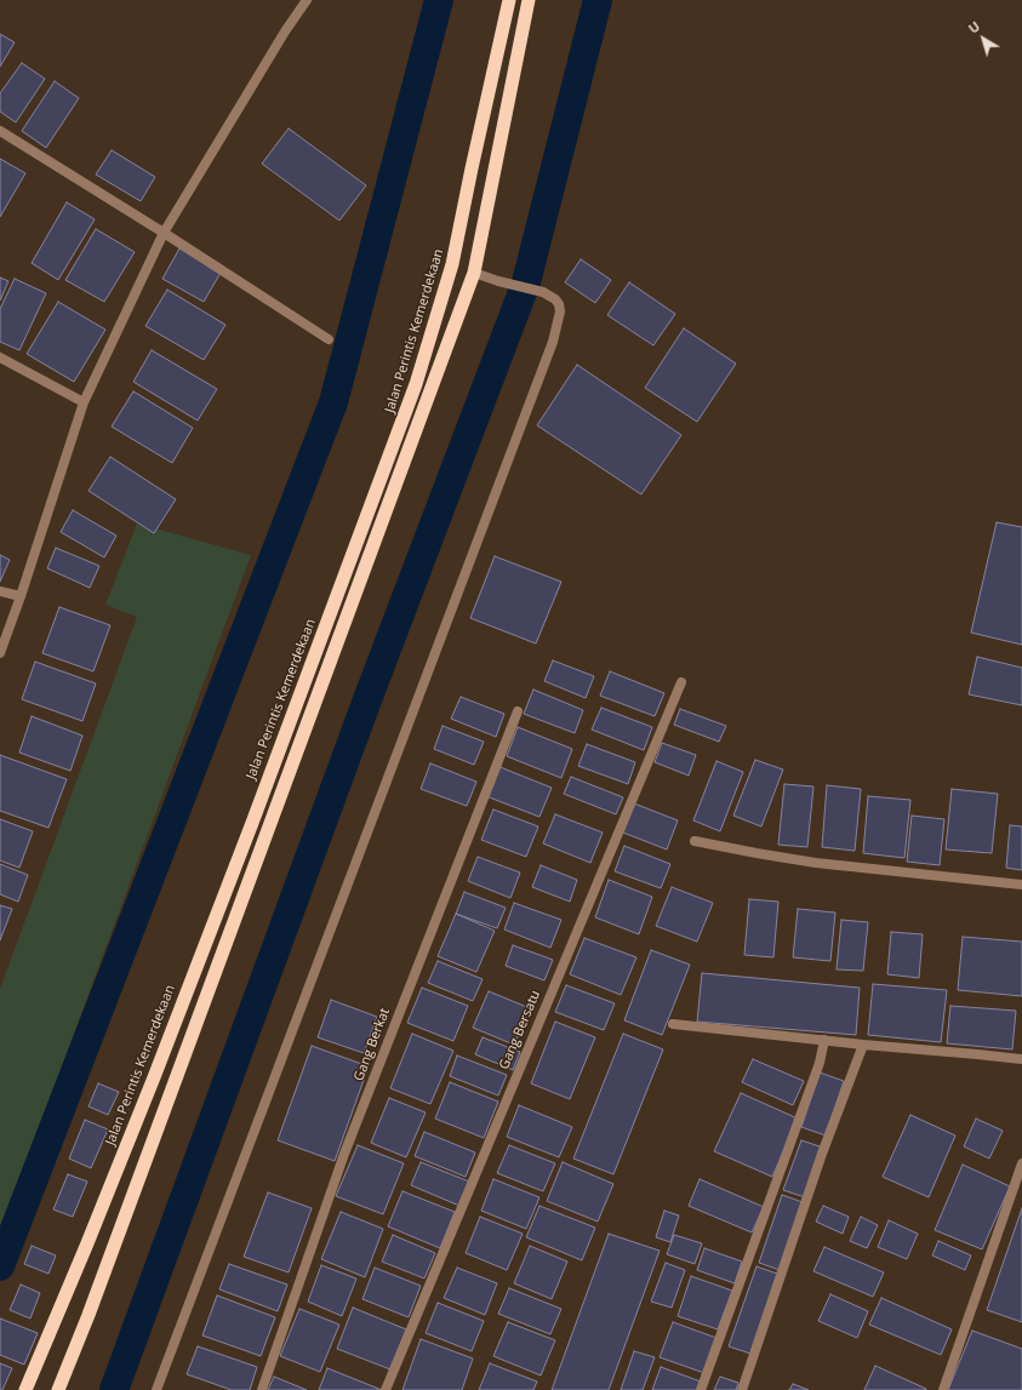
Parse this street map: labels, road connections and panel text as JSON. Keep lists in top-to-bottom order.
{
  "streets": {
    "highway": ["Jalan Perintis Kemerdekaan"],
    "street": ["Gang Bersatu", "Gang Berkat"]
  },
  "north": "top left"
}
